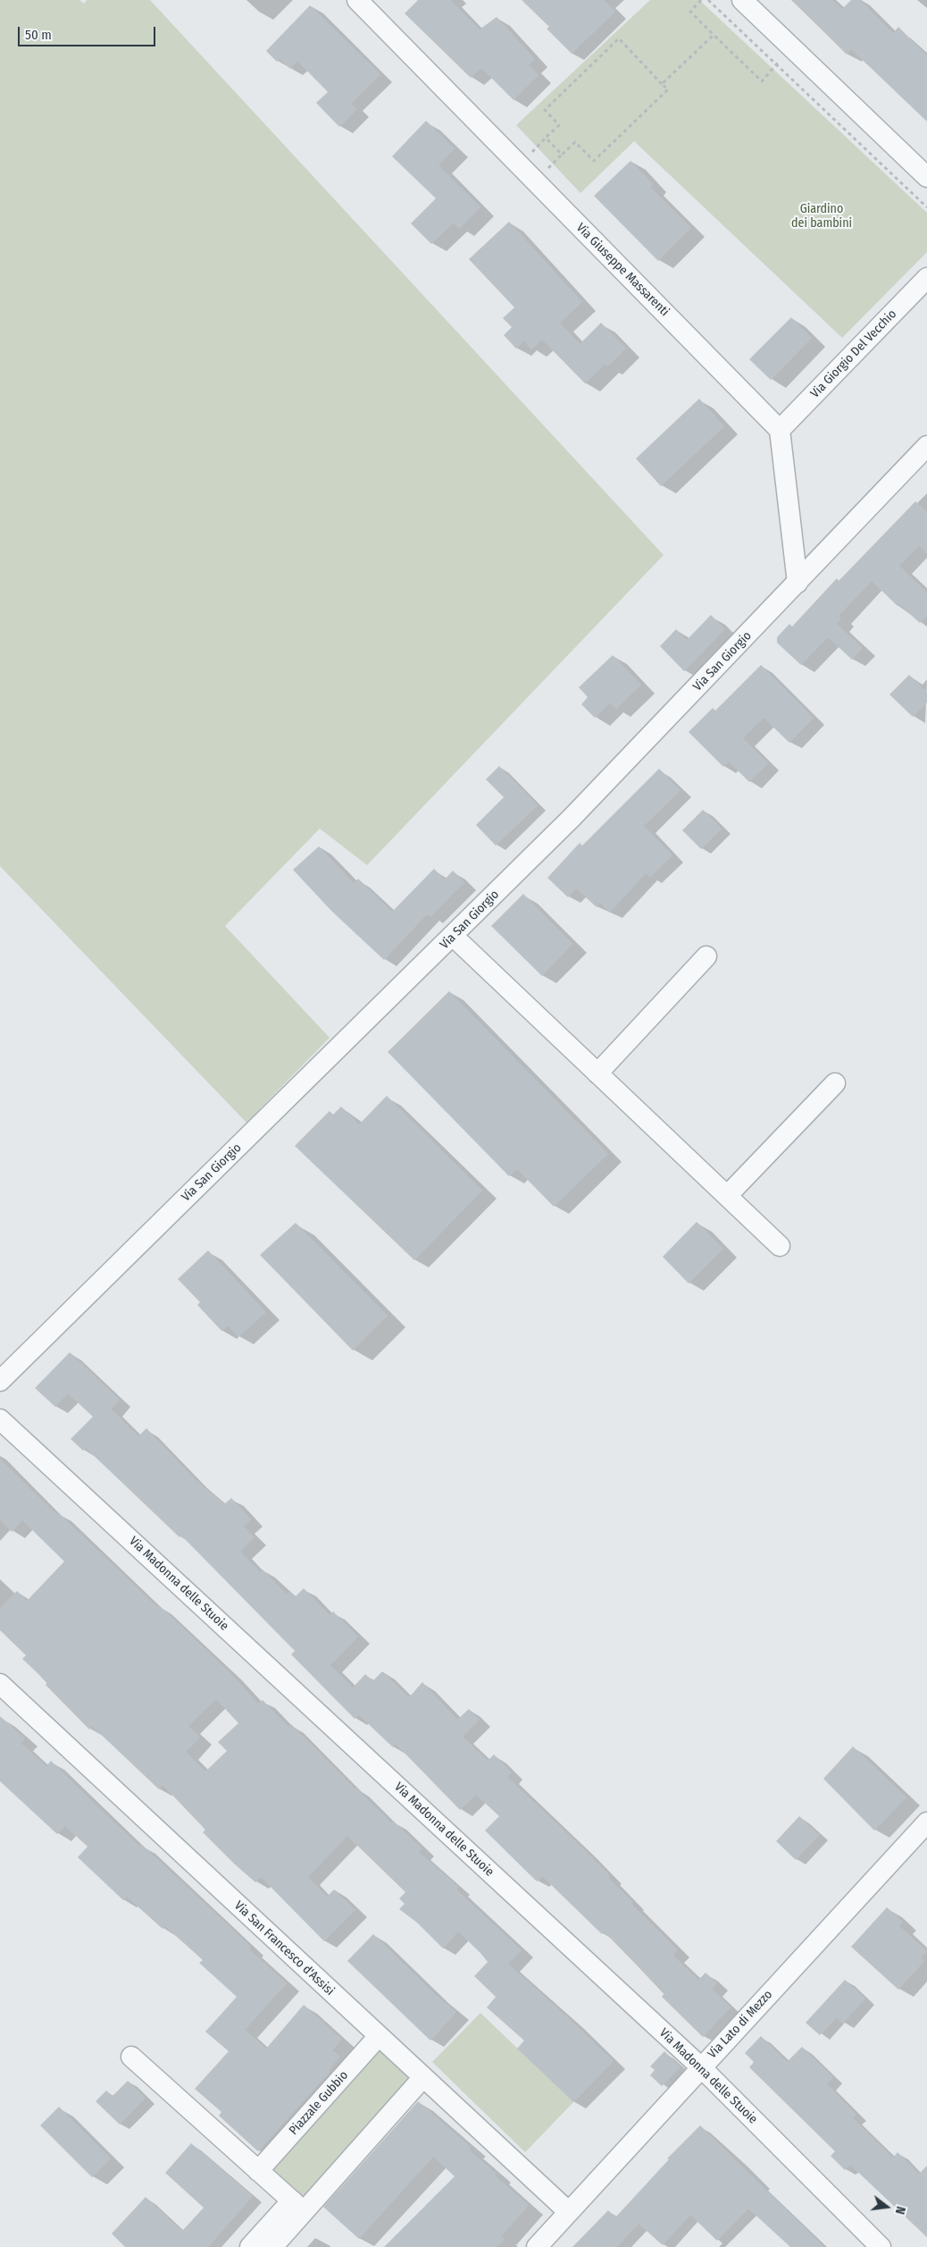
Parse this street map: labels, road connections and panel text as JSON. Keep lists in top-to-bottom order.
{
  "streets": {
    "street": [
      "Via Giuseppe Massarenti",
      "Via Giorgio Del Vecchio",
      "Via San Giorgio",
      "Via Madonna delle Stuoie",
      "Via San Francesco d'Assisi",
      "Via Lato di Mezzo",
      "Piazzale Gubbio"
    ]
  },
  "crossings": [
    ["Via Giuseppe Massarenti", "Via Giorgio Del Vecchio"],
    ["Via Madonna delle Stuoie", "Via Lato di Mezzo"],
    ["Via San Francesco d'Assisi", "Via Lato di Mezzo"],
    ["Via San Francesco d'Assisi", "Piazzale Gubbio"]
  ],
  "parks": ["Giardino dei bambini"],
  "scale_bar": "50 m",
  "north": "right"
}
